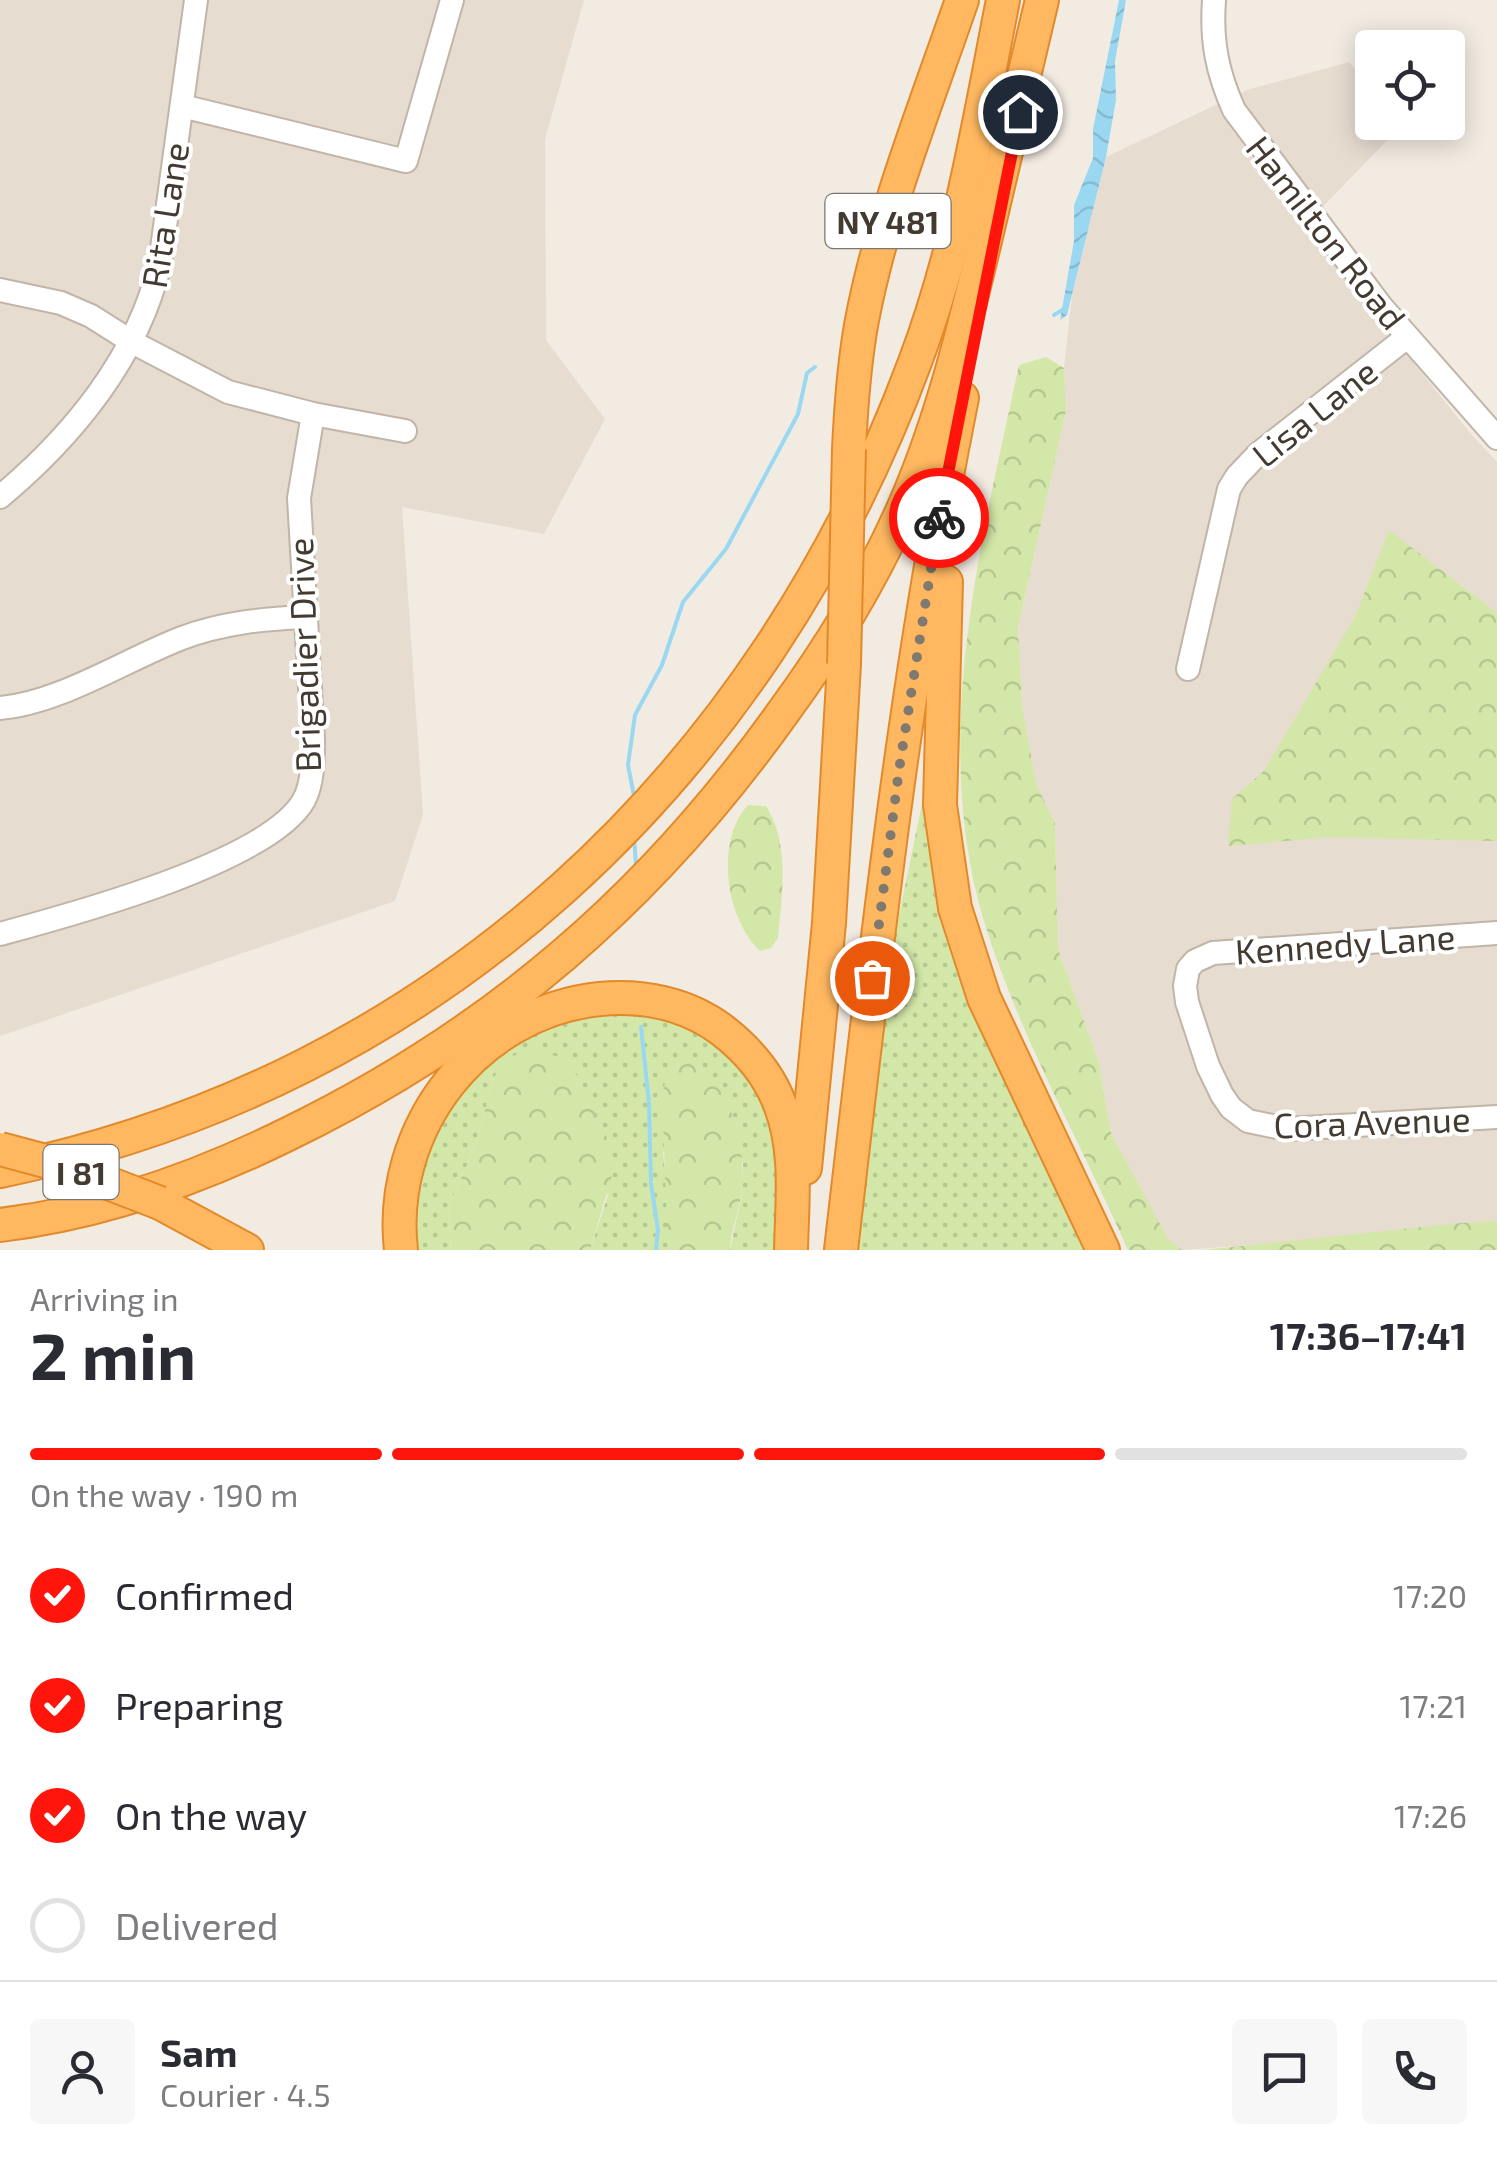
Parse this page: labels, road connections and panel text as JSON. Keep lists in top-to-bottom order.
{
  "streets": {
    "highway": ["NY 481", "I 81"],
    "street": [
      "Rita Lane",
      "Hamilton Road",
      "Lisa Lane",
      "Brigadier Drive",
      "Kennedy Lane",
      "Cora Avenue"
    ]
  },
  "crossings": [
    ["Hamilton Road", "Lisa Lane"],
    ["Kennedy Lane", "Cora Avenue"]
  ],
  "page": {
    "heading": ["2 min", "Arriving in", "17:36–17:41"],
    "panel": ["Sam", "Courier · 4.5"],
    "bar": "On the way · 190 m",
    "list": [
      ["Confirmed", "17:20"],
      ["Preparing", "17:21"],
      ["On the way", "17:26"],
      "Delivered"
    ]
  }
}
